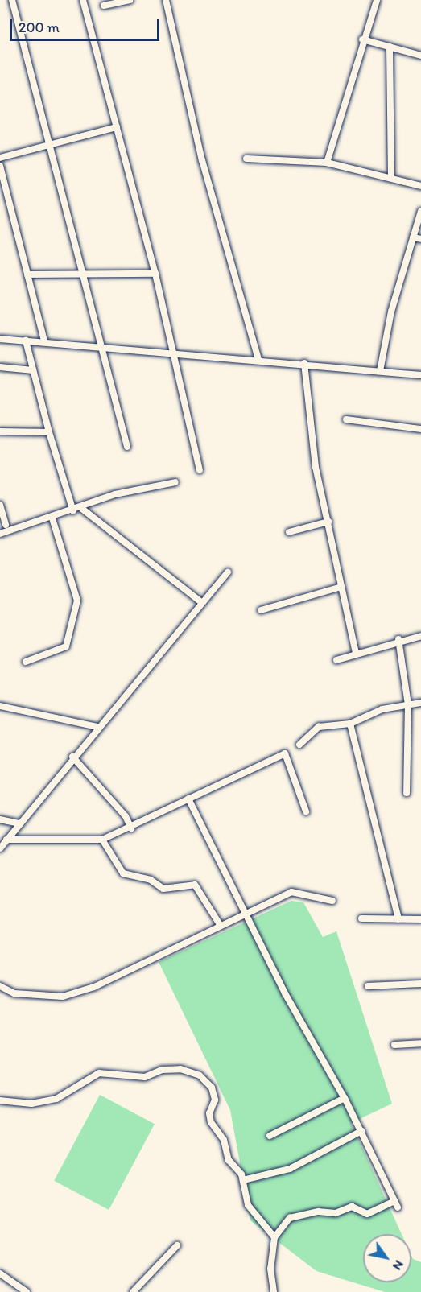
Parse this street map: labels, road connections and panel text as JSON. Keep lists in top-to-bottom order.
{
  "scale_bar": "200 m",
  "north": "bottom right"
}
